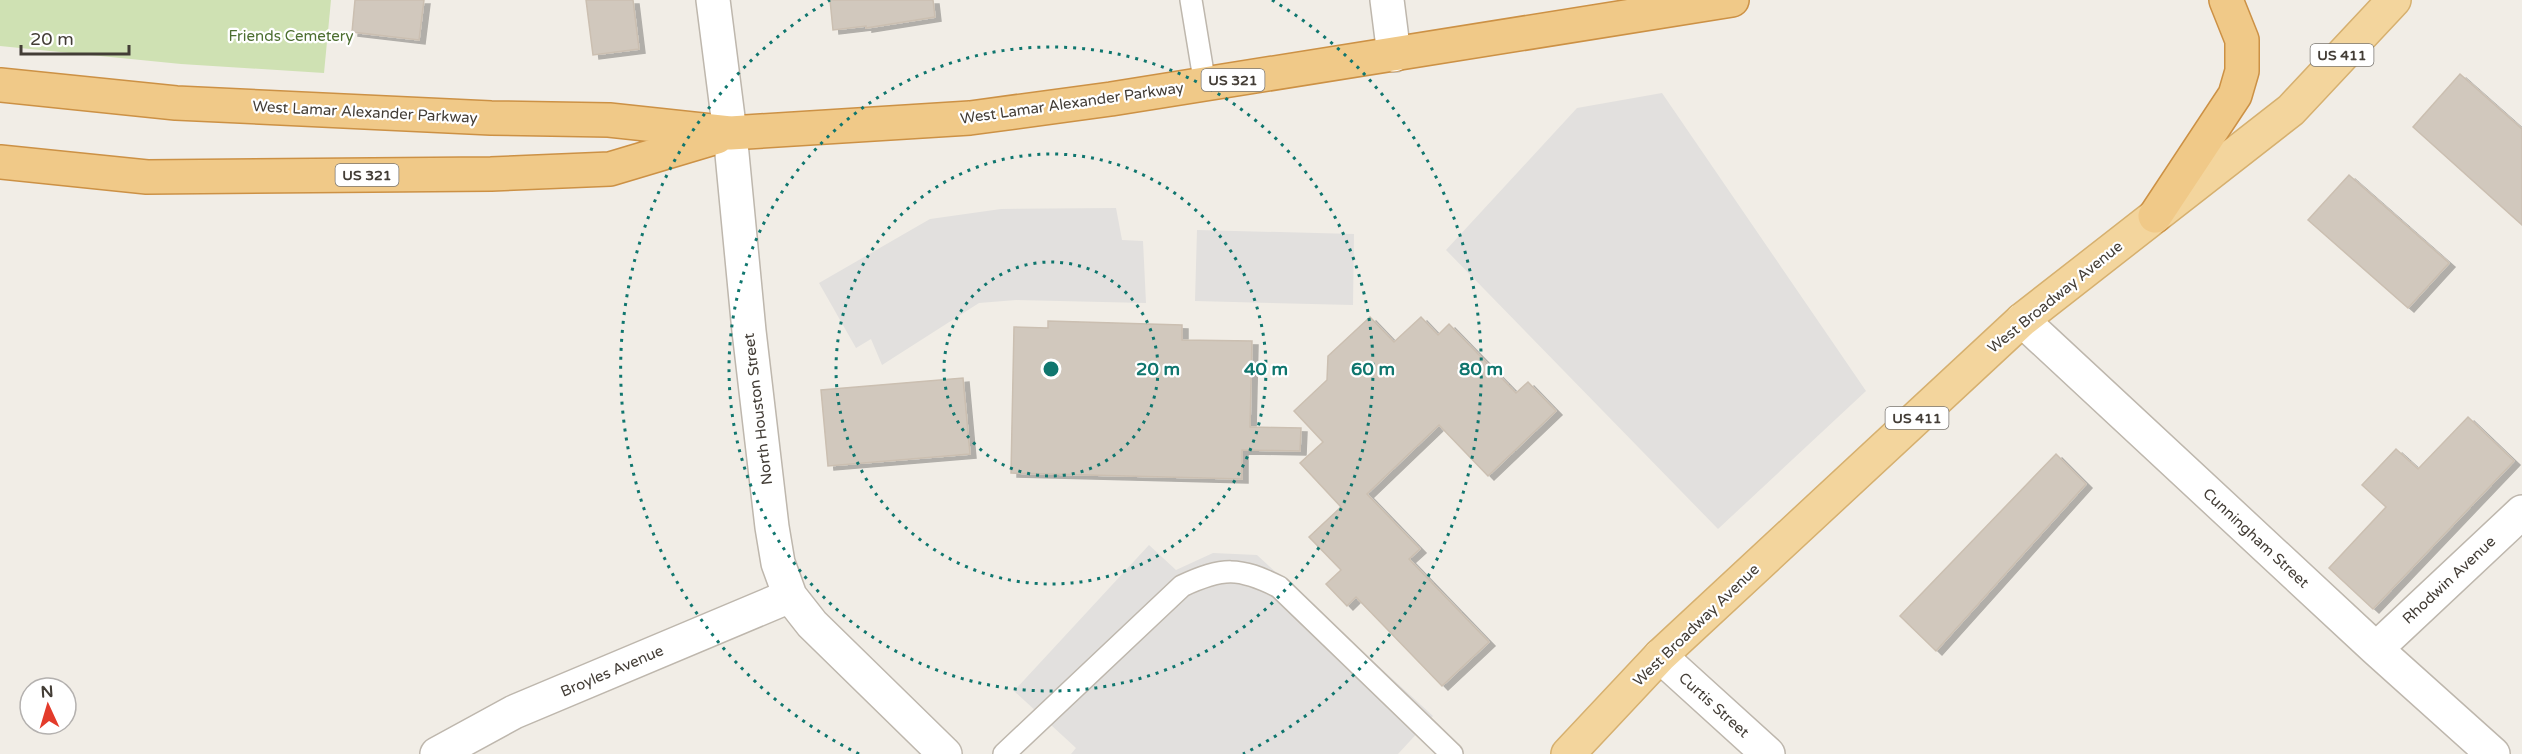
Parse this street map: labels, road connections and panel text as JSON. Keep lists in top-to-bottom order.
{
  "streets": {
    "highway": ["US 321", "West Lamar Alexander Parkway"],
    "main road": ["US 411", "West Broadway Avenue"],
    "street": [
      "North Houston Street",
      "Cunningham Street",
      "Rhodwin Avenue",
      "Broyles Avenue",
      "Curtis Street"
    ]
  },
  "crossings": [
    ["West Lamar Alexander Parkway", "North Houston Street"],
    ["West Broadway Avenue", "Cunningham Street"],
    ["West Broadway Avenue", "Curtis Street"],
    ["North Houston Street", "Broyles Avenue"],
    ["Cunningham Street", "Rhodwin Avenue"]
  ],
  "parks": ["Friends Cemetery"],
  "scale_bar": "20 m",
  "north": "top",
  "rings": [
    "20 m",
    "40 m",
    "60 m",
    "80 m"
  ]
}
